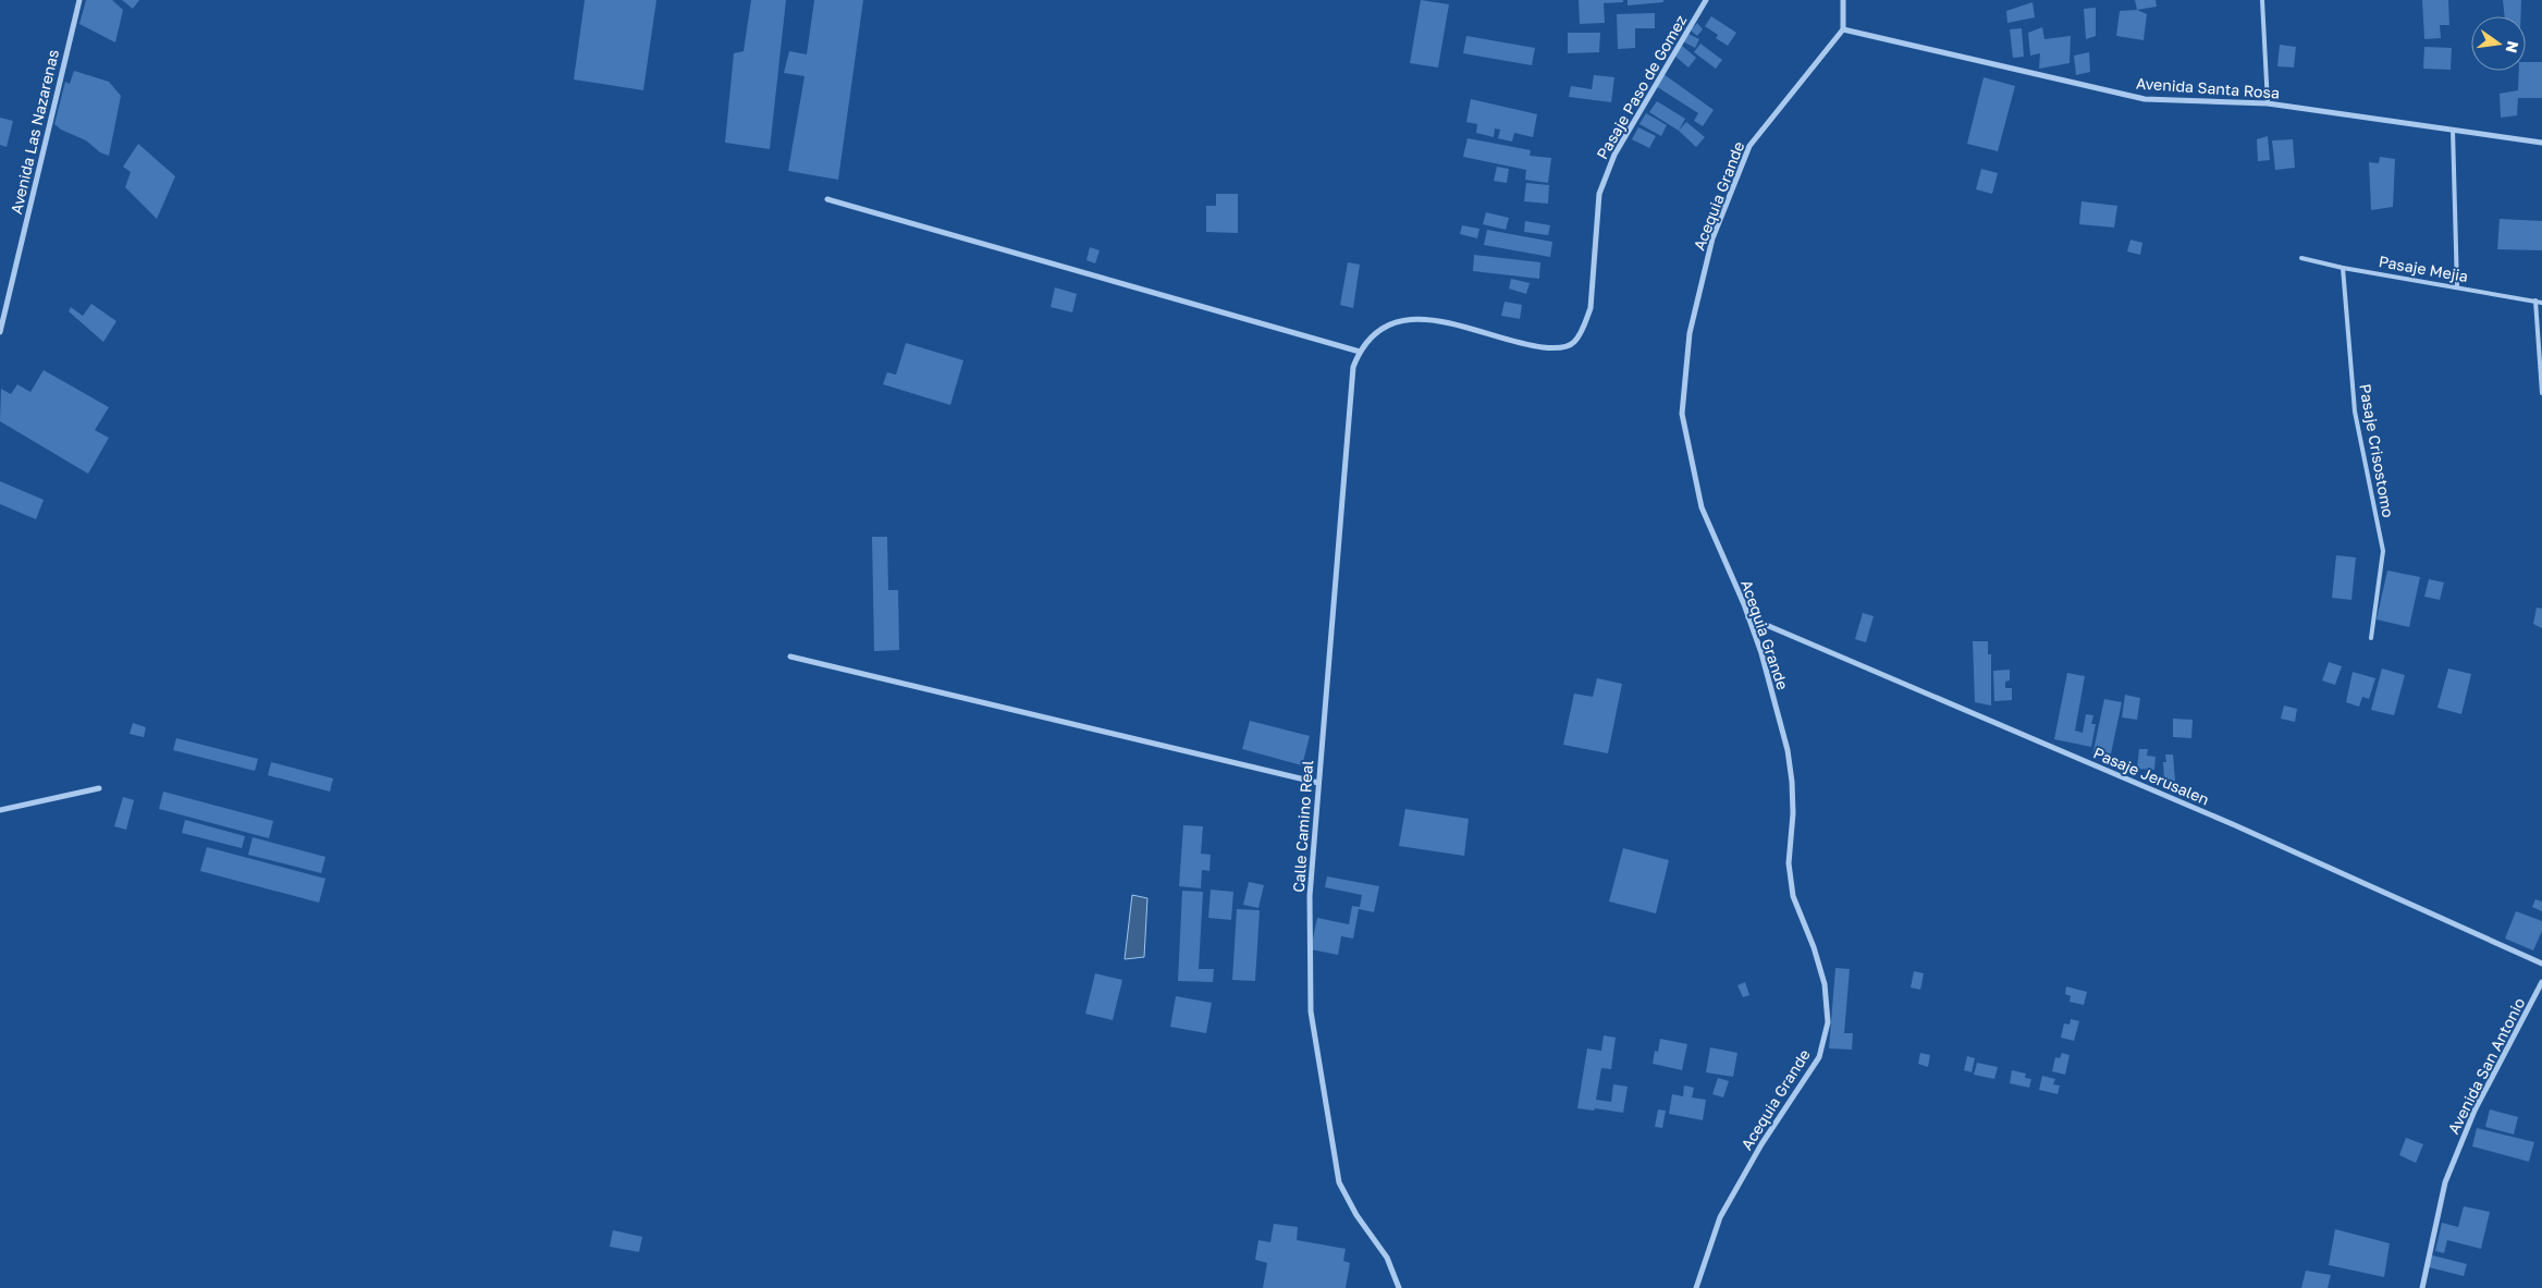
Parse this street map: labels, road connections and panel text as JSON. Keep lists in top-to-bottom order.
{
  "streets": {
    "street": [
      "Pasaje Paso de Gomez",
      "Avenida Santa Rosa",
      "Avenida Las Nazarenas",
      "Acequia Grande",
      "Pasaje Jerusalen",
      "Calle Camino Real",
      "Avenida San Antonio"
    ],
    "lane": ["Pasaje Mejia", "Pasaje Crisostomo"]
  },
  "crossings": [
    ["Pasaje Paso de Gomez", "Calle Camino Real"],
    ["Avenida Santa Rosa", "Acequia Grande"],
    ["Acequia Grande", "Pasaje Jerusalen"],
    ["Pasaje Mejia", "Pasaje Crisostomo"]
  ],
  "north": "right"
}
